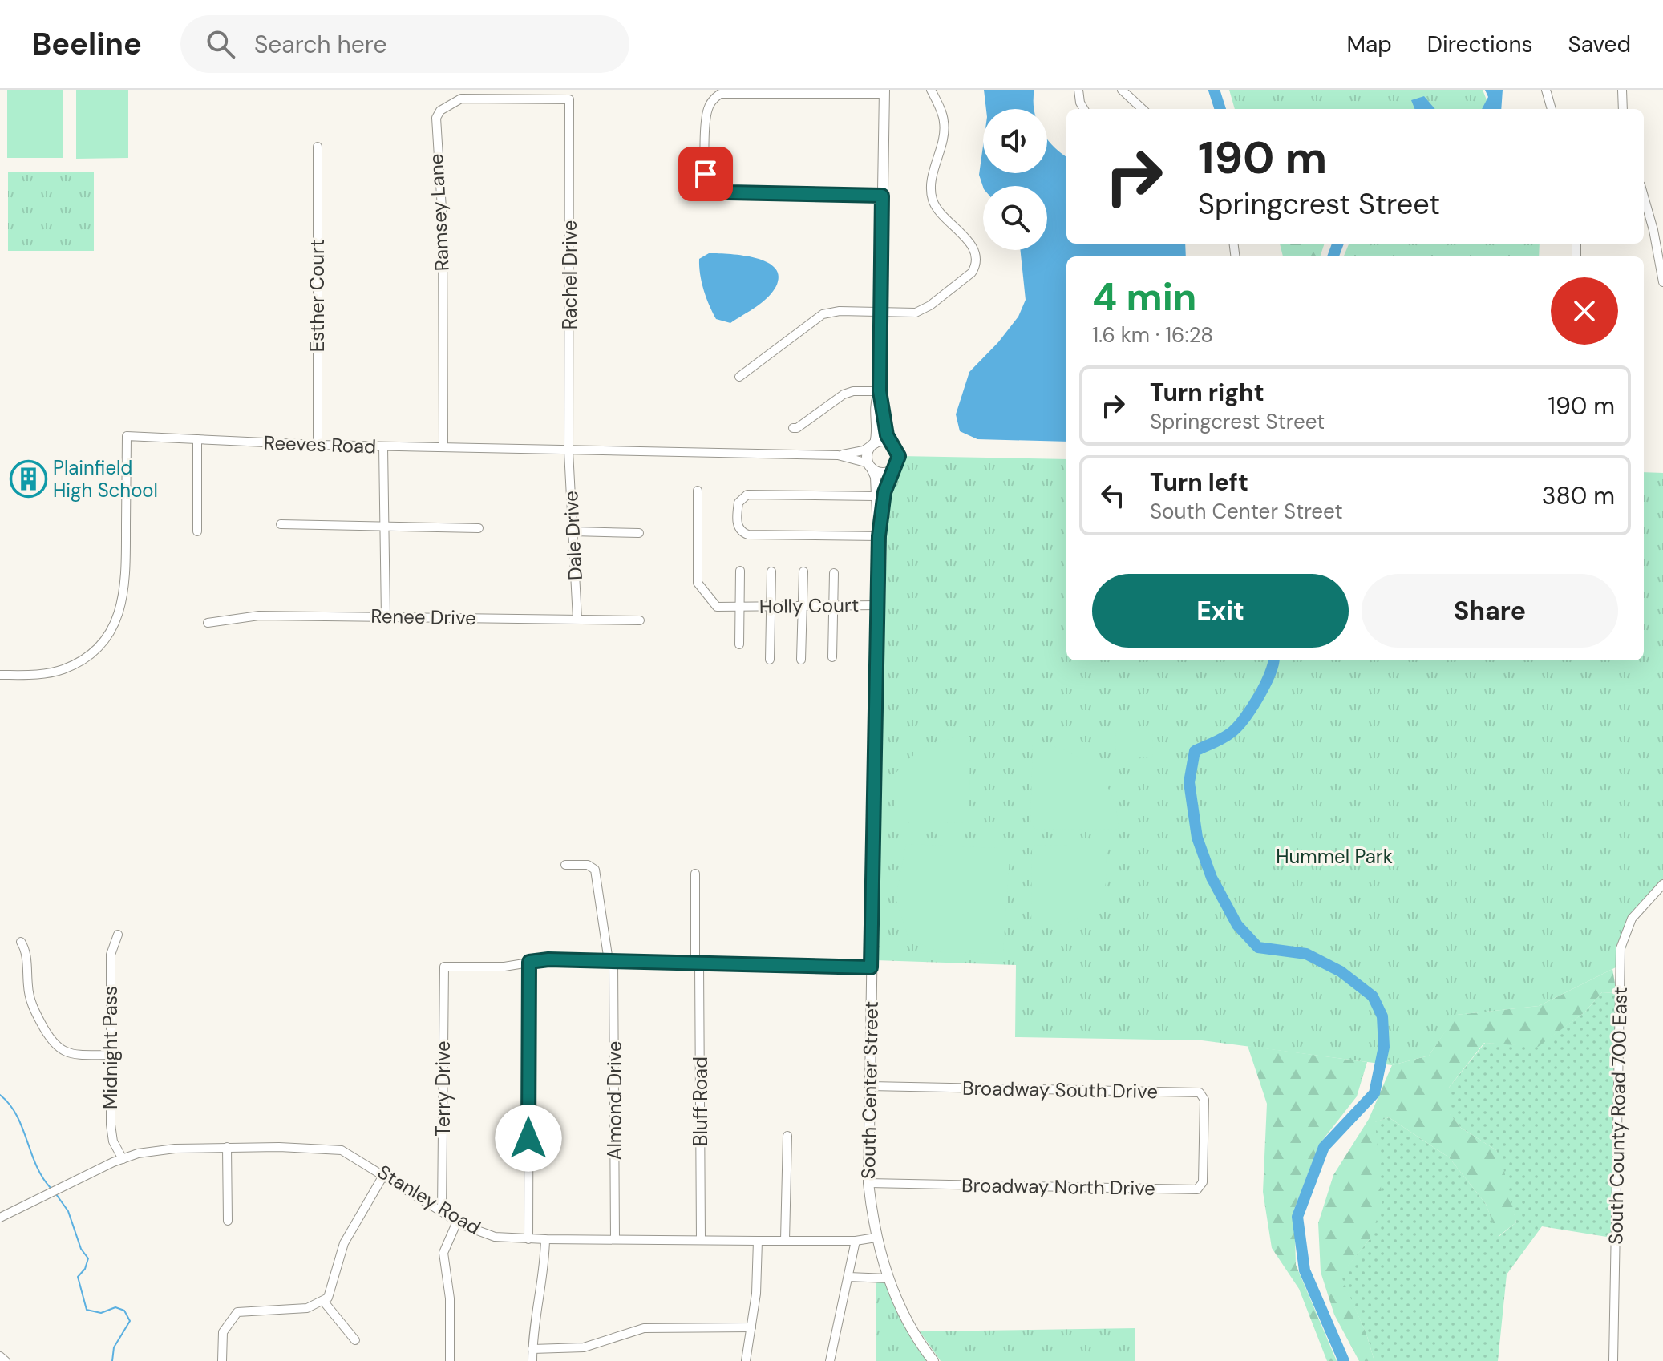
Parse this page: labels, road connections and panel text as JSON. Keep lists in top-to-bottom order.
{
  "streets": {
    "main road": ["South Center Street"],
    "street": [
      "Ramsey Lane",
      "Rachel Drive",
      "Esther Court",
      "Reeves Road",
      "Dale Drive",
      "Holly Court",
      "Renee Drive",
      "Midnight Pass",
      "Terry Drive",
      "Broadway South Drive",
      "Almond Drive",
      "Bluff Road",
      "South County Road 700 East",
      "Broadway North Drive",
      "Stanley Road"
    ]
  },
  "crossings": [
    ["Ramsey Lane", "Rachel Drive"],
    ["Ramsey Lane", "Reeves Road"],
    ["Rachel Drive", "Reeves Road"],
    ["Rachel Drive", "Dale Drive"],
    ["Esther Court", "Reeves Road"],
    ["Reeves Road", "Dale Drive"],
    ["Reeves Road", "South Center Street"],
    ["Dale Drive", "Renee Drive"],
    ["Holly Court", "South Center Street"],
    ["Midnight Pass", "Stanley Road"],
    ["Terry Drive", "Stanley Road"],
    ["South Center Street", "Broadway South Drive"],
    ["South Center Street", "Broadway North Drive"],
    ["South Center Street", "Stanley Road"],
    ["Broadway South Drive", "Broadway North Drive"],
    ["Almond Drive", "Stanley Road"],
    ["Bluff Road", "Stanley Road"]
  ],
  "parks": ["Hummel Park"],
  "places": {
    "building": ["Plainfield High School"]
  },
  "page": {
    "header": "Beeline",
    "search": "Search here",
    "nav": ["Map", "Directions", "Saved"],
    "turn": ["190 m", "Springcrest Street"],
    "heading": ["4 min", "1.6 km · 16:28"],
    "list": [
      {
        "name": "Turn right",
        "note": "Springcrest Street",
        "value": "190 m"
      },
      {
        "name": "Turn left",
        "note": "South Center Street",
        "value": "380 m"
      }
    ],
    "buttons": ["Exit", "Share"]
  }
}
